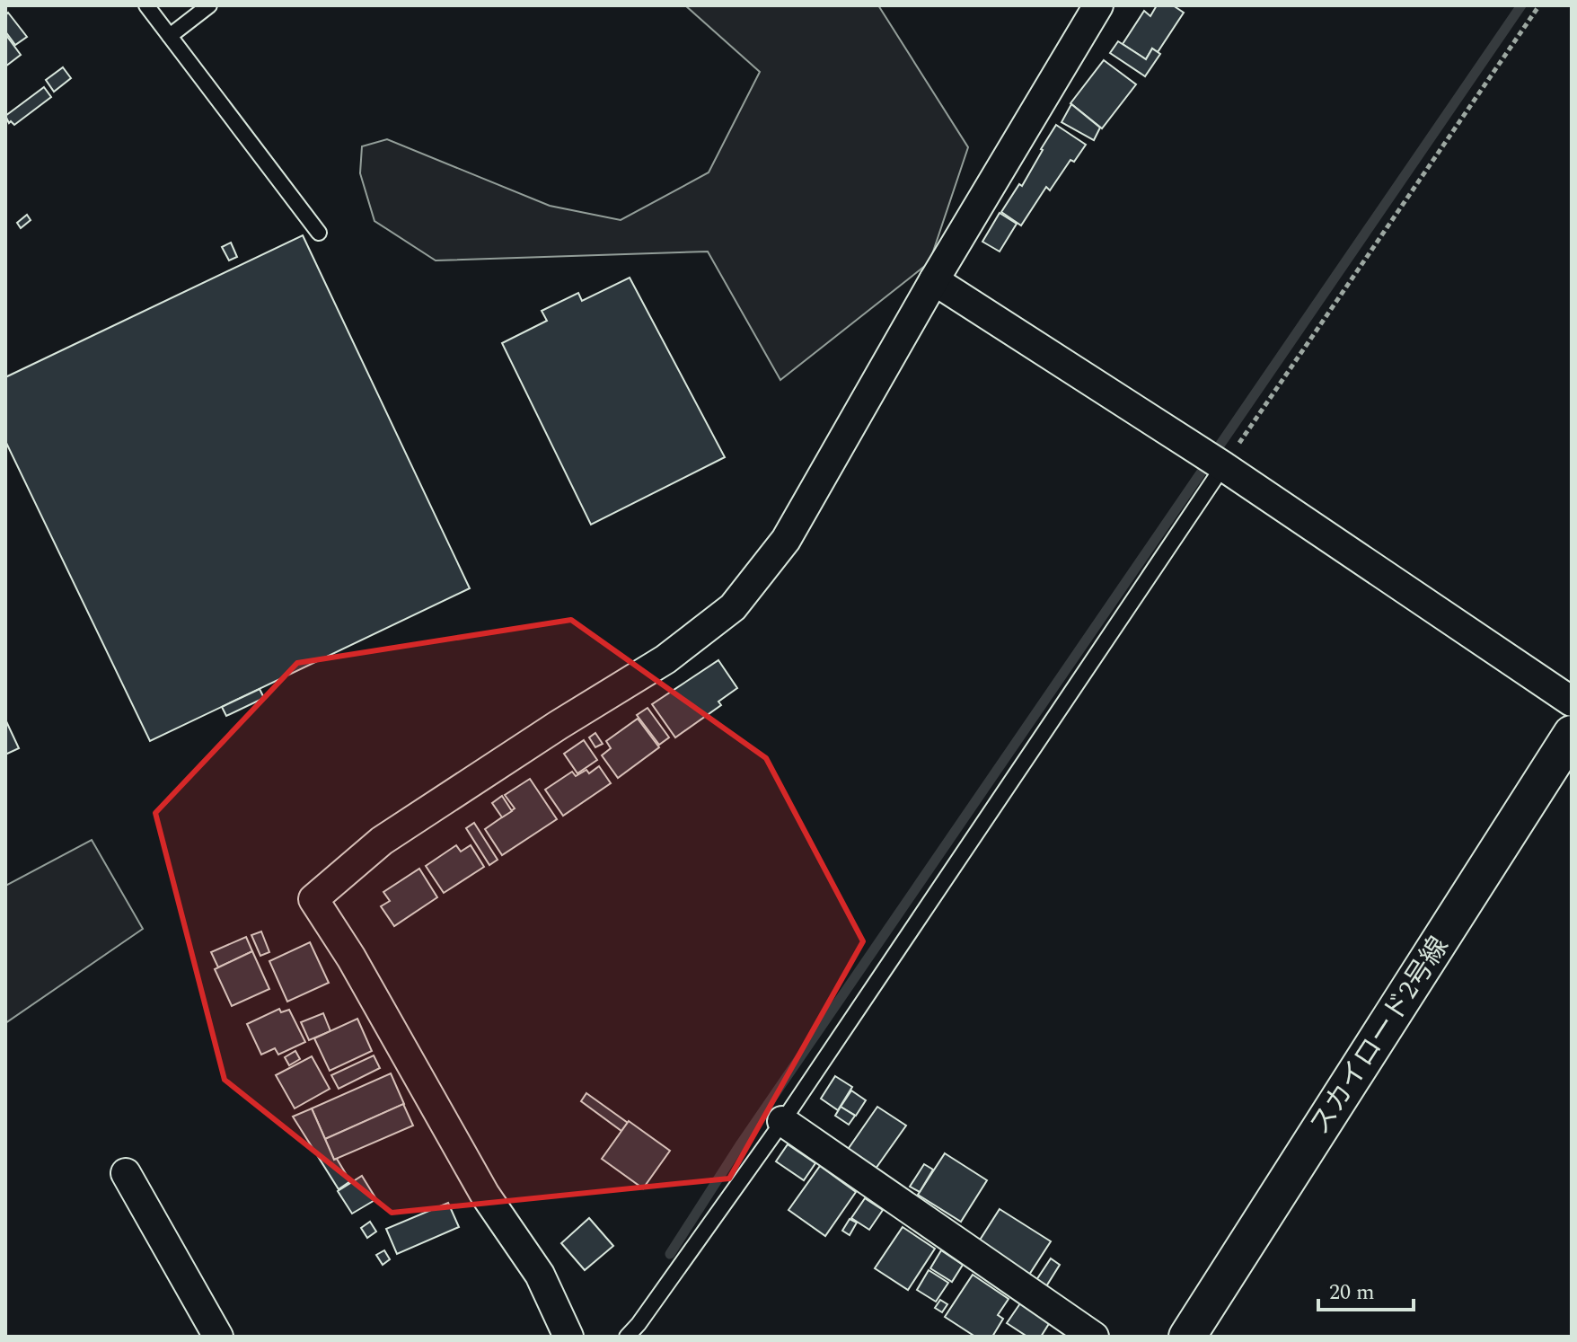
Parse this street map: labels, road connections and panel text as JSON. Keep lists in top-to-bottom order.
{
  "streets": {
    "street": ["スカイロード2号線"]
  },
  "scale_bar": "20 m"
}
